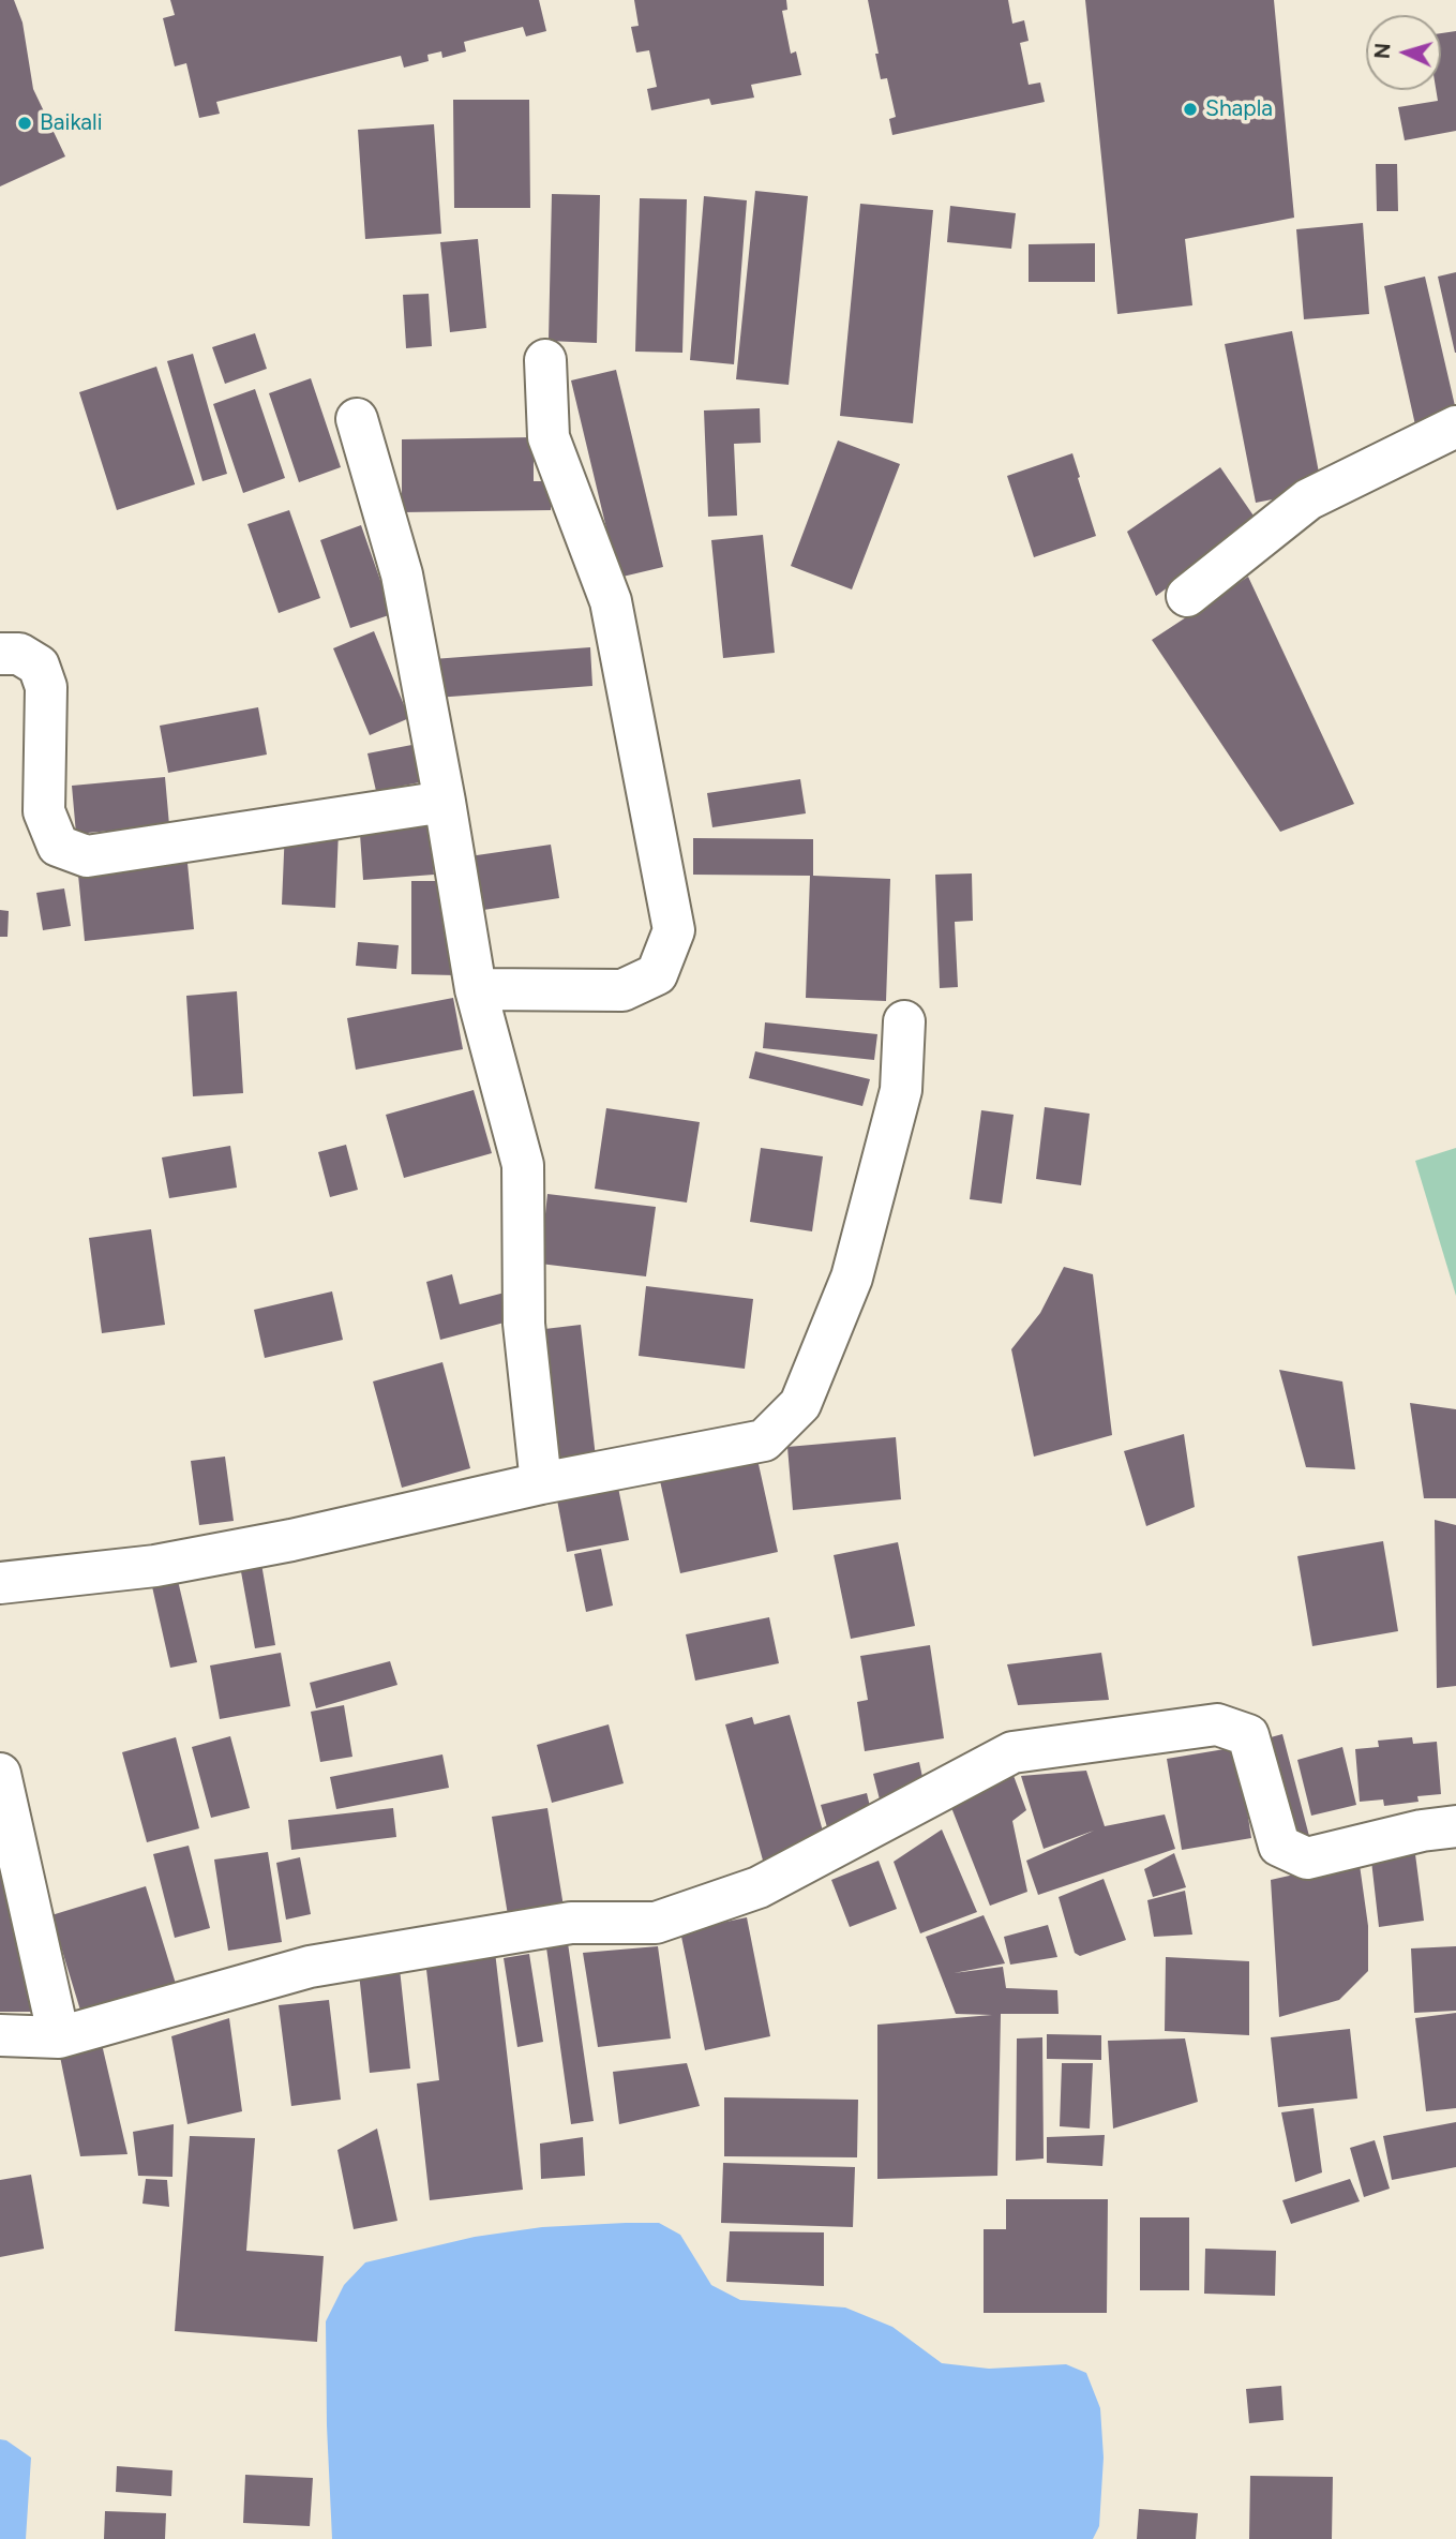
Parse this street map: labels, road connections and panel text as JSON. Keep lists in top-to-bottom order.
{
  "places": ["Shapla", "Baikali"],
  "north": "left"
}
